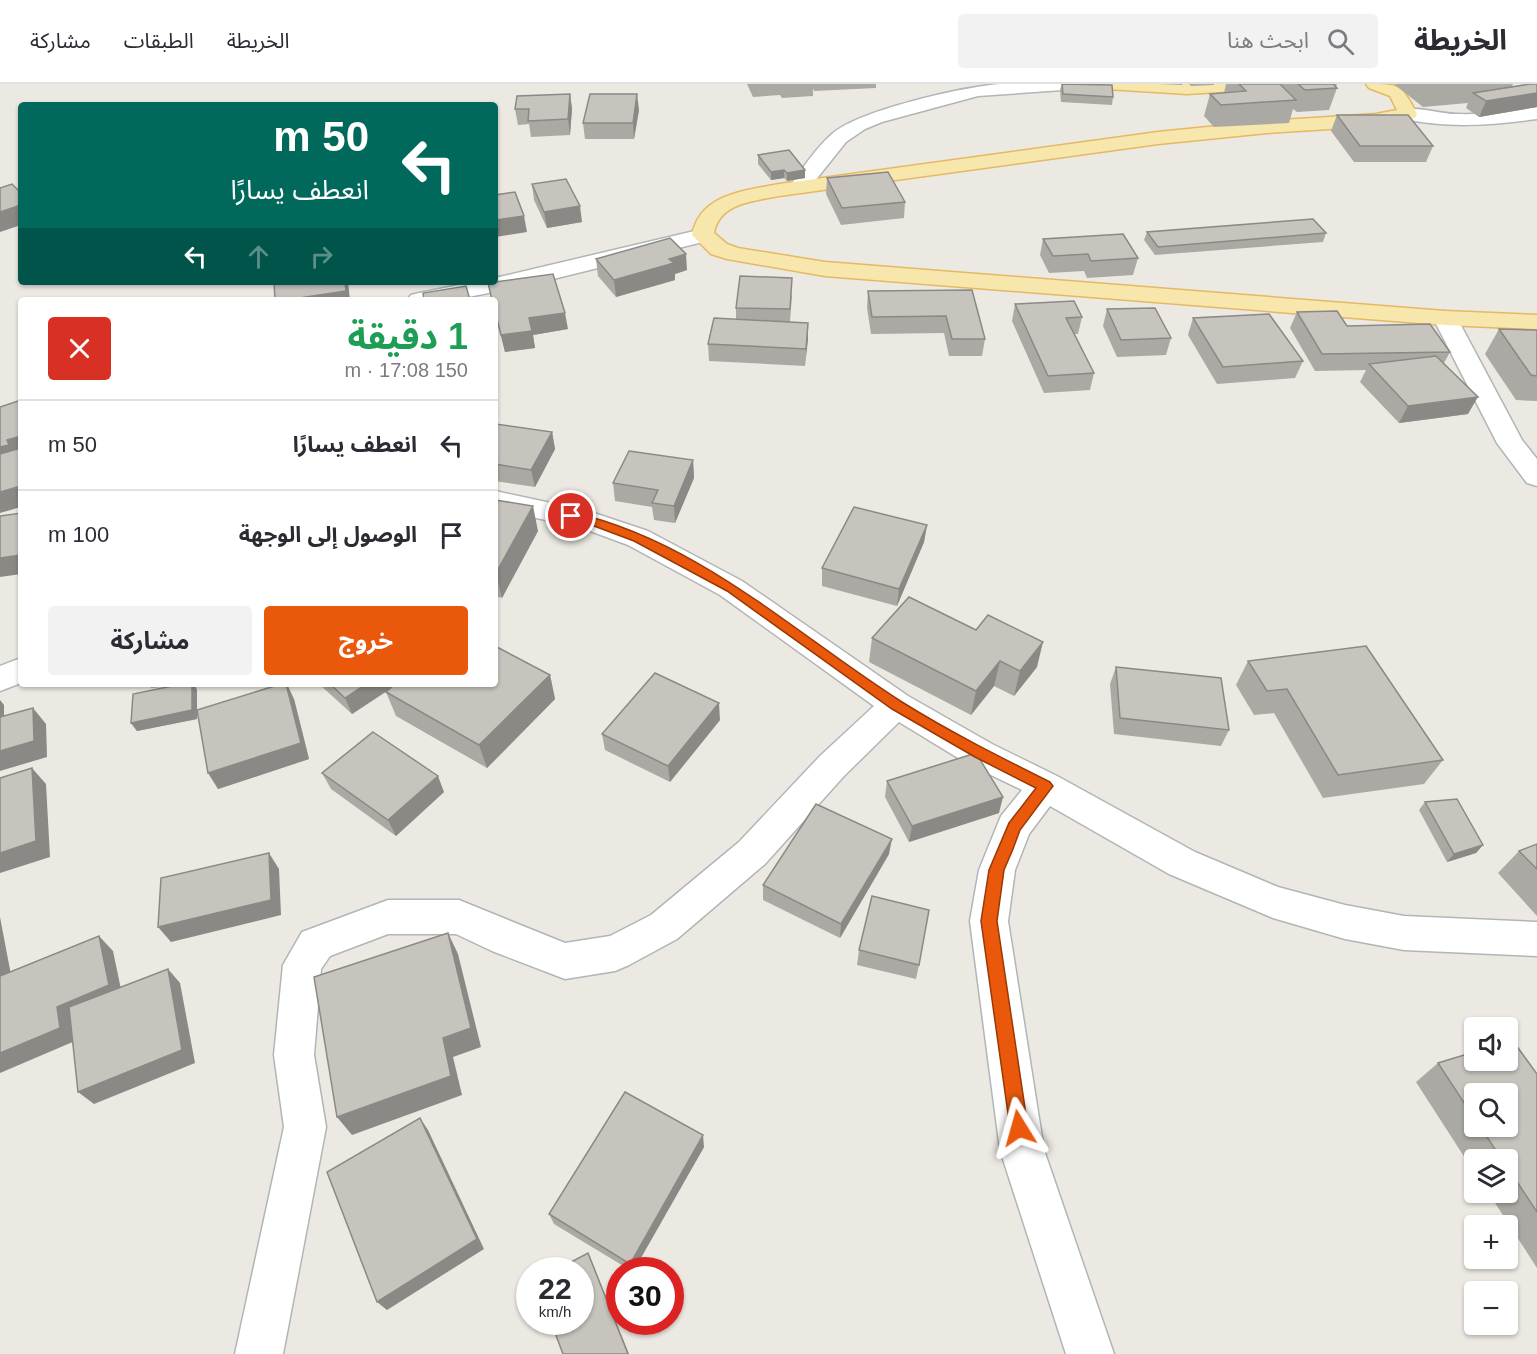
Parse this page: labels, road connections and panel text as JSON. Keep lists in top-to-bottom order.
{
  "page": {
    "header": "الخريطة",
    "search": "ابحث هنا",
    "nav": ["الخريطة", "الطبقات", "مشاركة"],
    "turn": ["50 m", "انعطف يسارًا"],
    "heading": ["1 دقيقة", "150 m · 17:08"],
    "list": [
      {
        "name": "انعطف يسارًا",
        "value": "50 m"
      },
      {
        "name": "الوصول إلى الوجهة",
        "value": "100 m"
      }
    ],
    "buttons": ["خروج", "مشاركة"],
    "map_buttons": ["+", "−"],
    "speed": "22 km/h",
    "limit": "30"
  }
}
